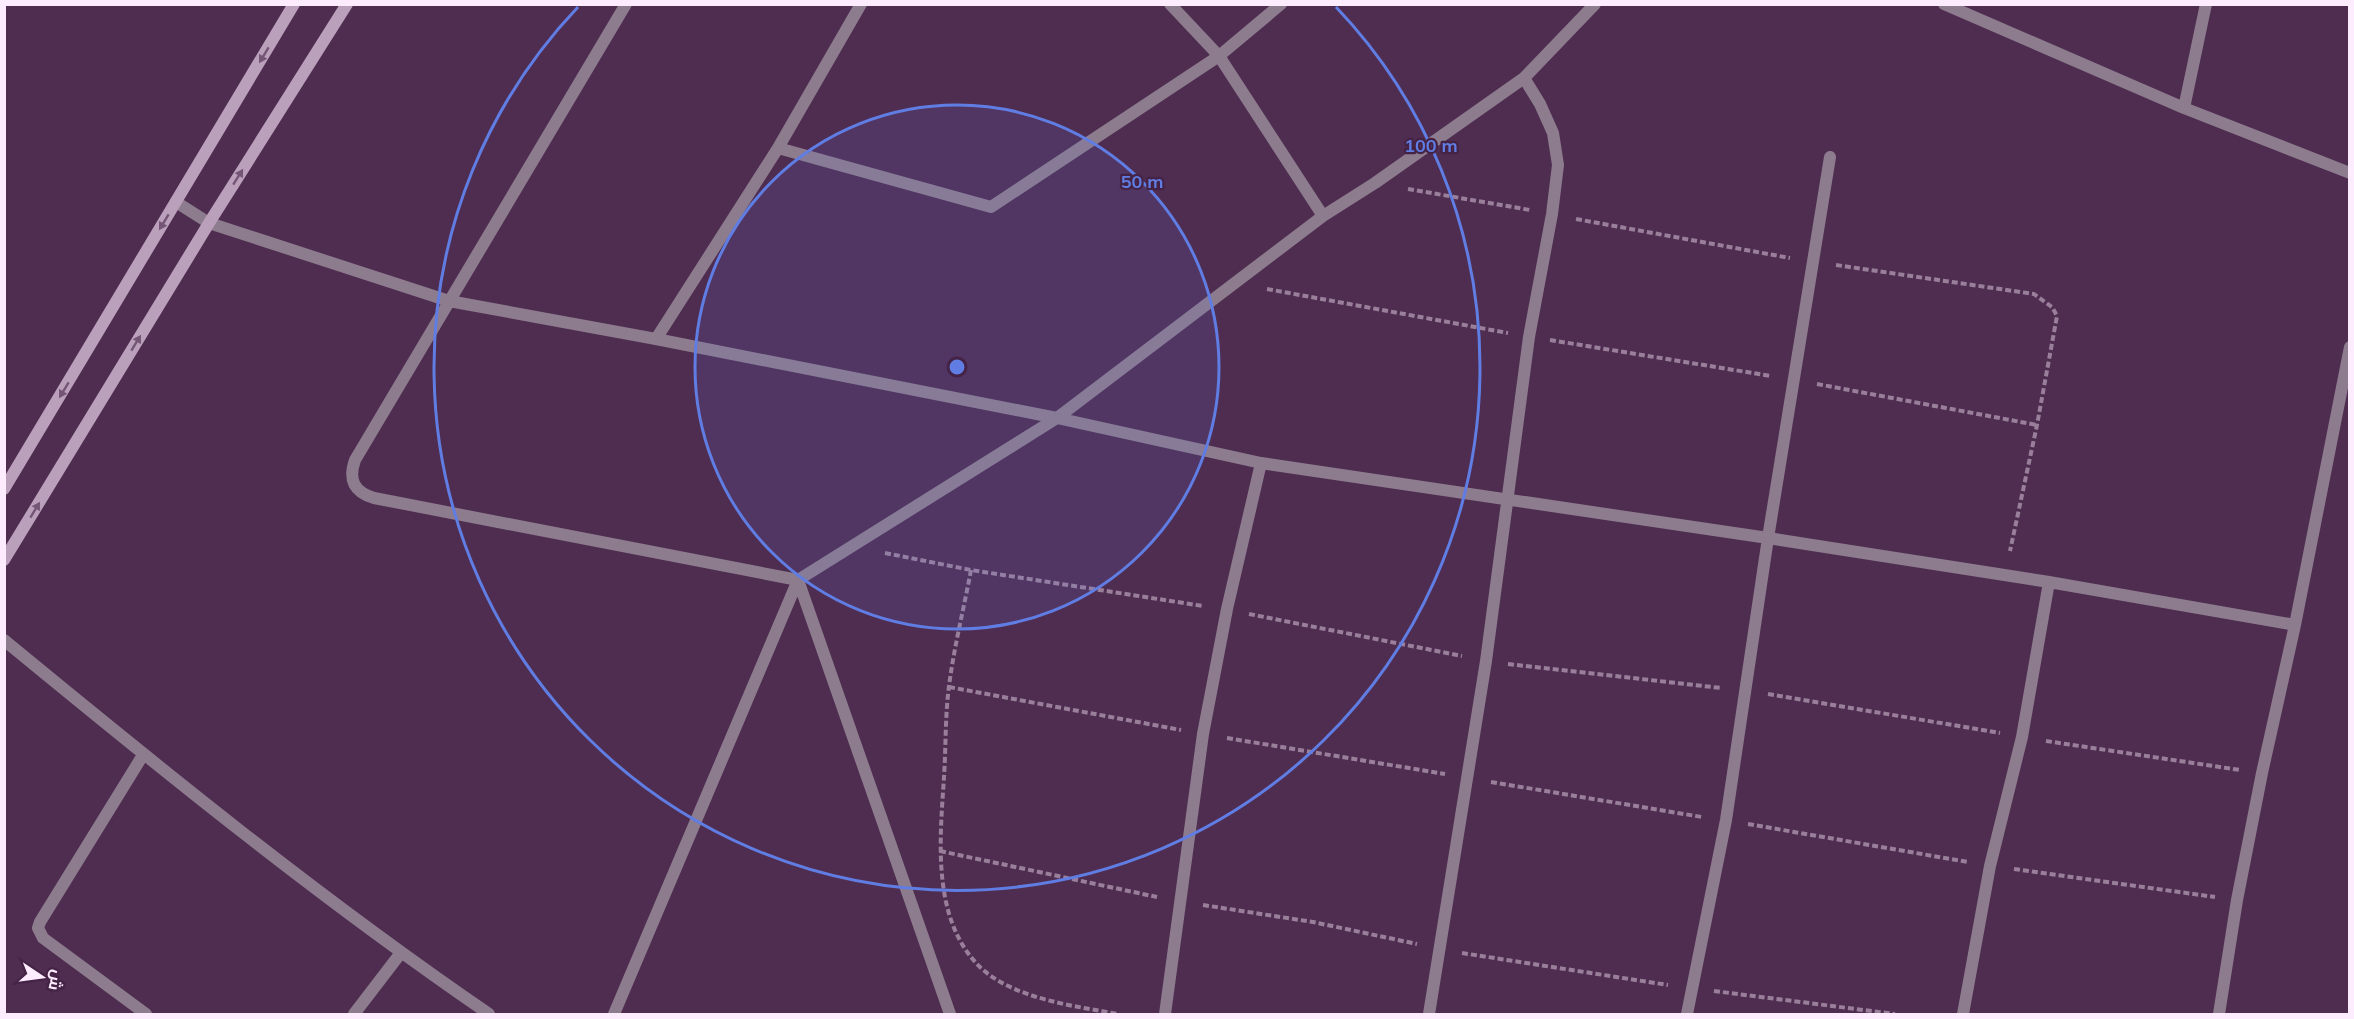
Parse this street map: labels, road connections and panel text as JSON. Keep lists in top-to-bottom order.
{
  "north": "right",
  "rings": ["100 m", "50 m"]
}
